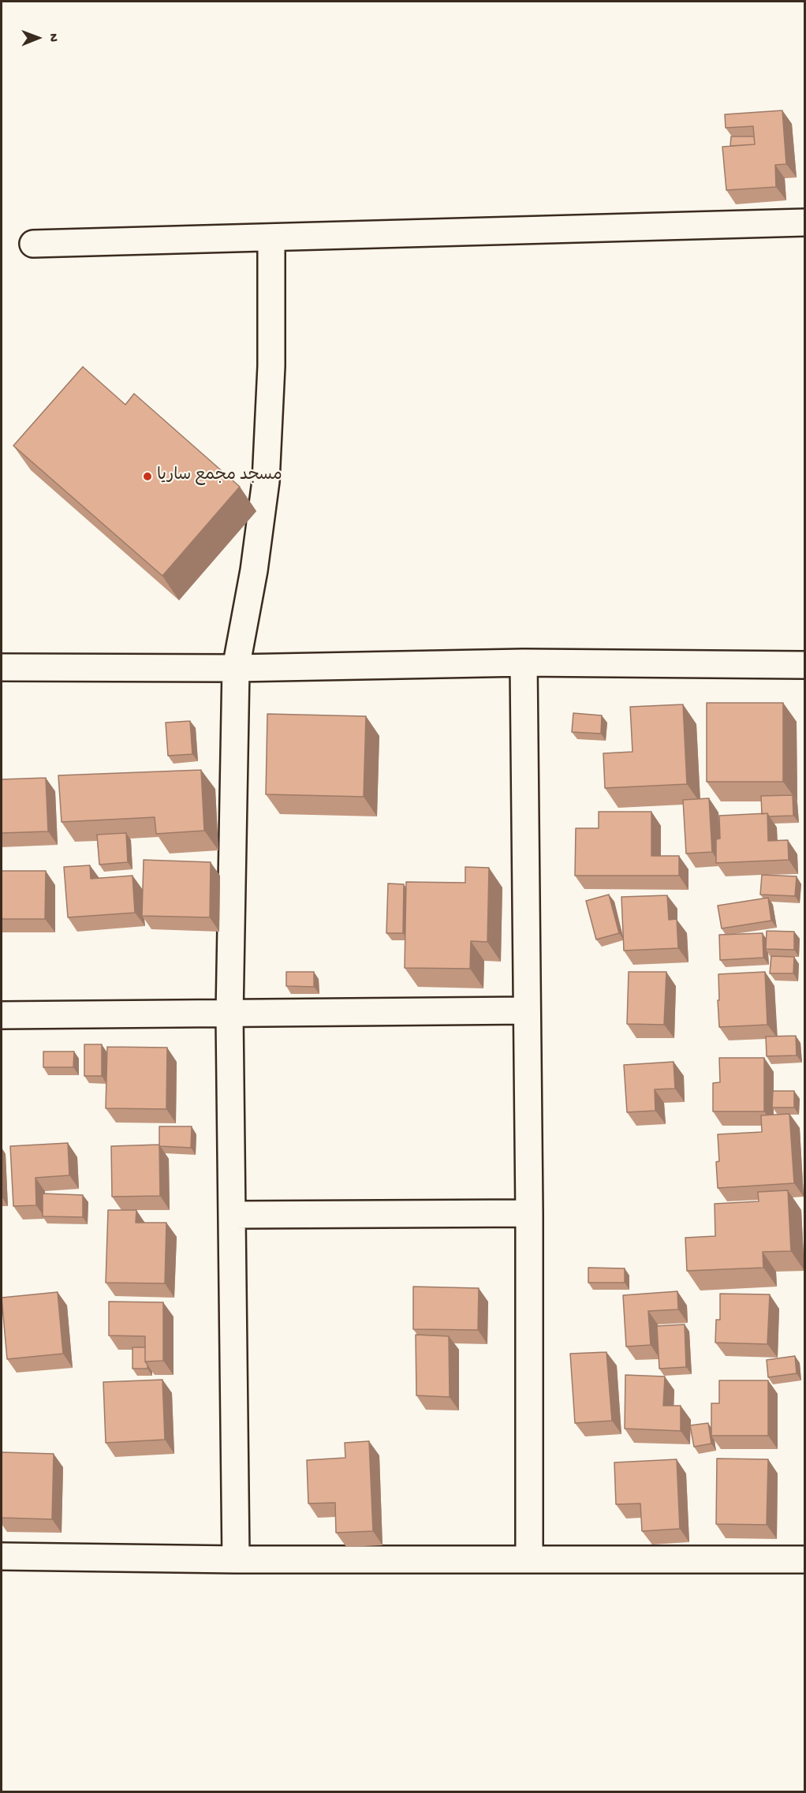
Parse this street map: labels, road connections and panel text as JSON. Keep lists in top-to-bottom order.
{
  "places": ["مسجد مجمع ساريا"],
  "north": "right"
}
